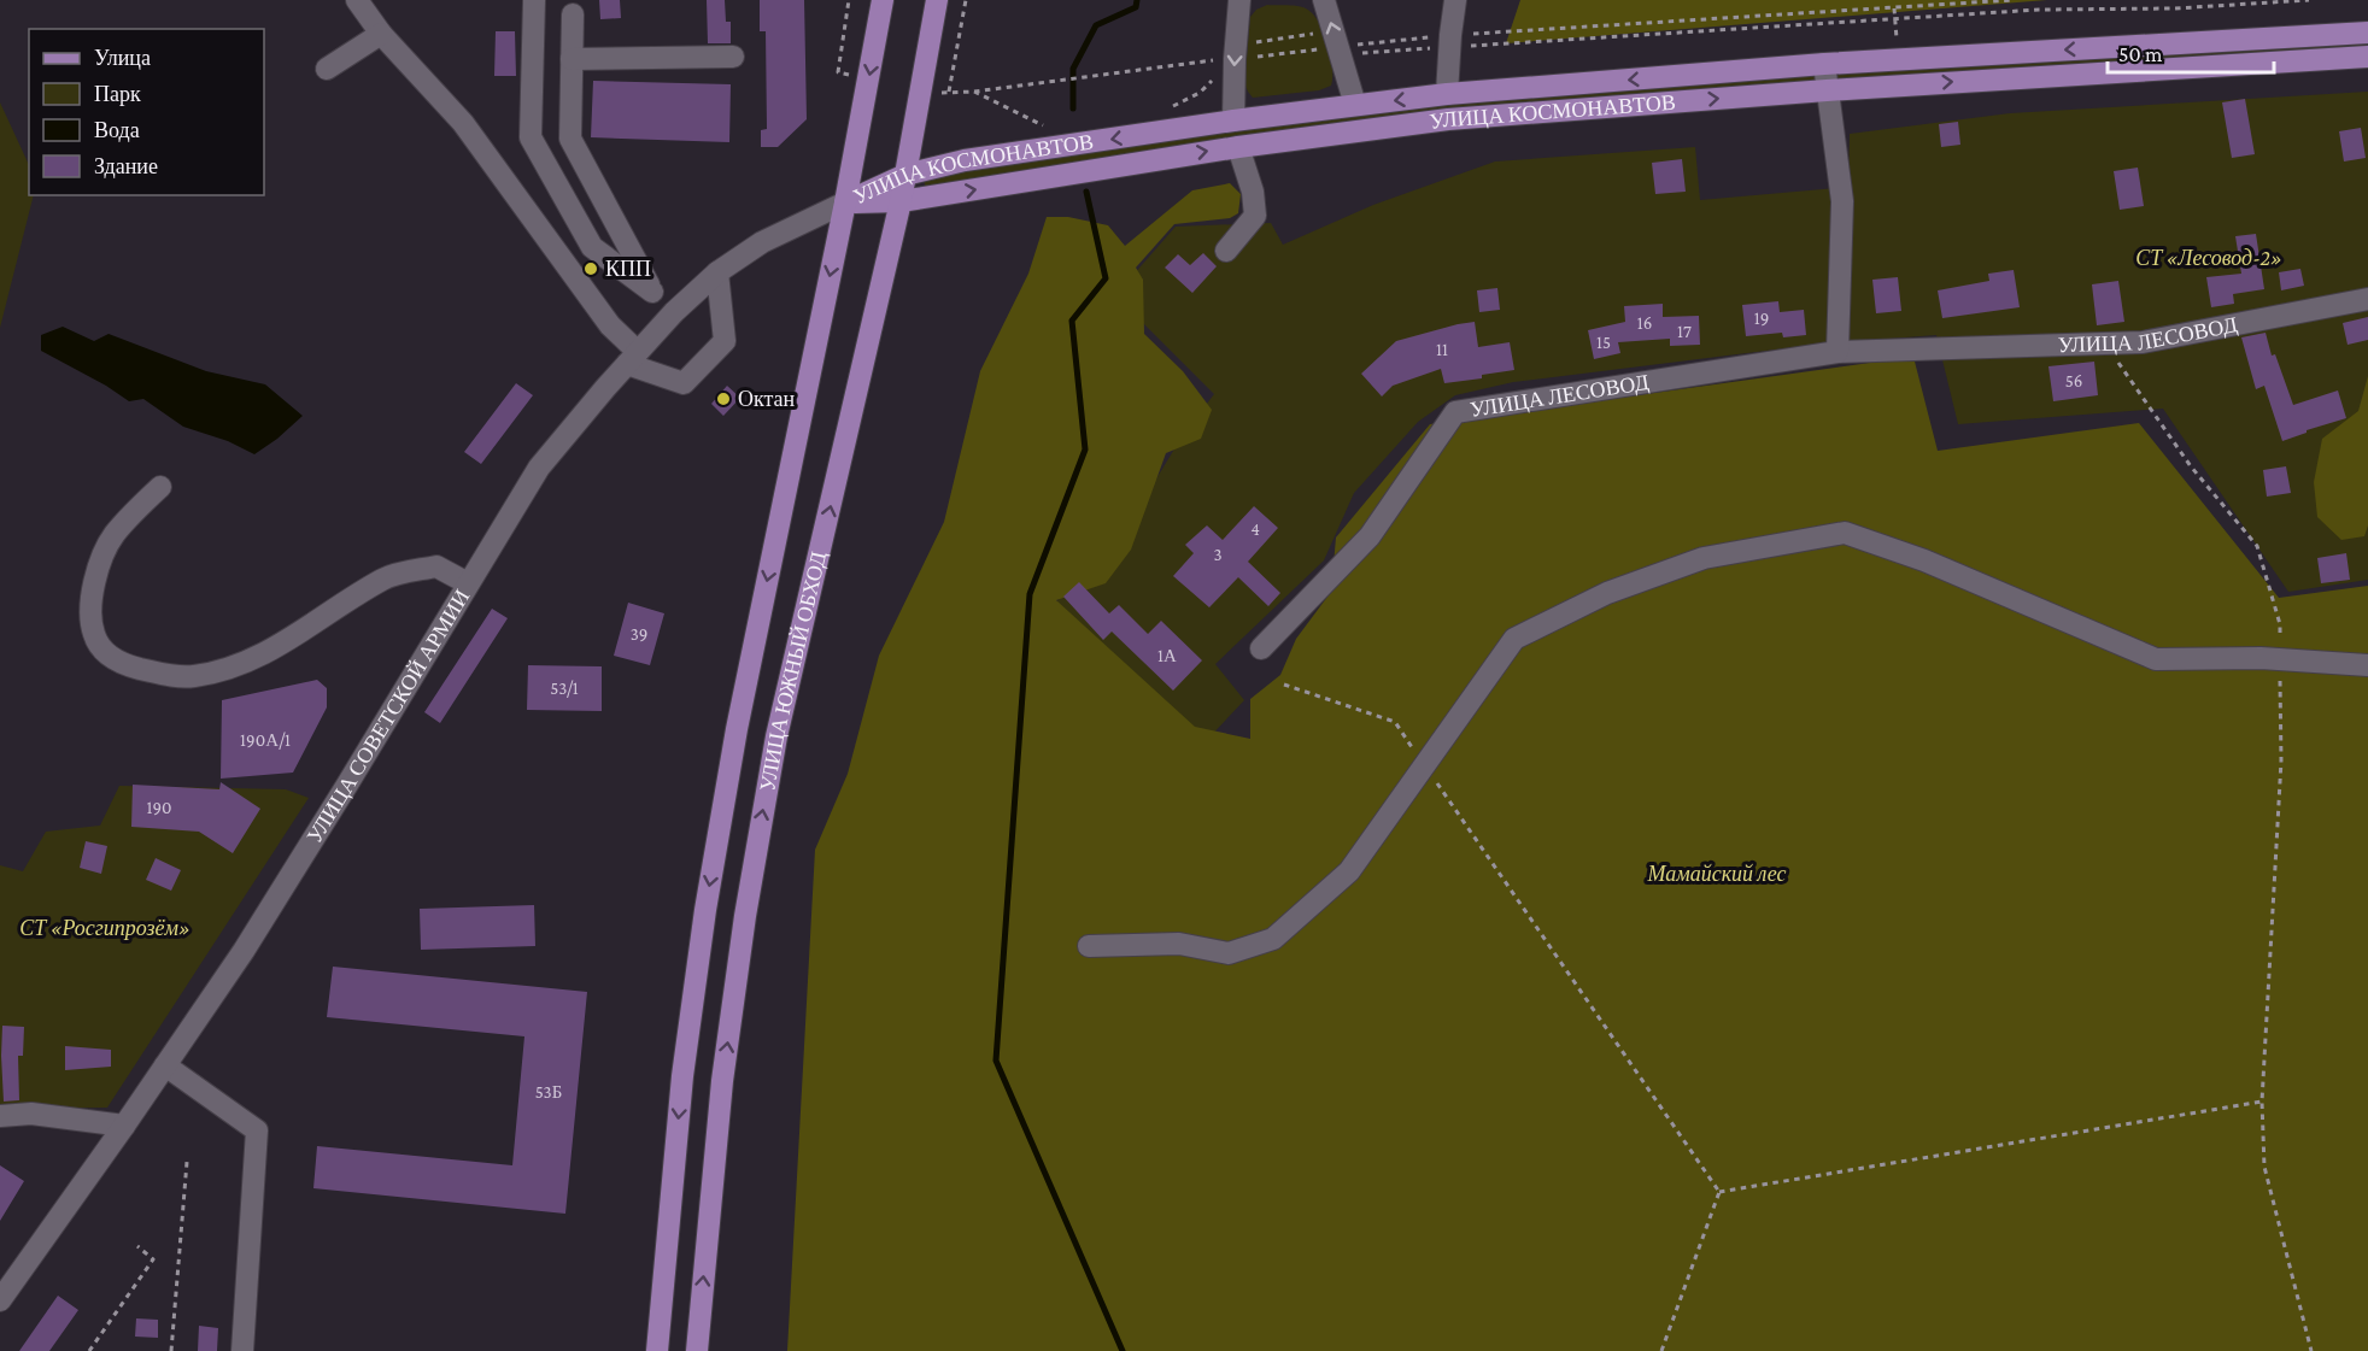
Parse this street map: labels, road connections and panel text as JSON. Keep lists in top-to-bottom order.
{
  "streets": {
    "main road": ["УЛИЦА КОСМОНАВТОВ", "УЛИЦА ЮЖНЫЙ ОБХОД"],
    "street": ["УЛИЦА ЛЕСОВОД", "УЛИЦА СОВЕТСКОЙ АРМИИ"]
  },
  "crossings": [
    ["УЛИЦА КОСМОНАВТОВ", "УЛИЦА ЮЖНЫЙ ОБХОД"],
    ["УЛИЦА КОСМОНАВТОВ", "УЛИЦА СОВЕТСКОЙ АРМИИ"],
    ["УЛИЦА ЮЖНЫЙ ОБХОД", "УЛИЦА СОВЕТСКОЙ АРМИИ"]
  ],
  "parks": ["СТ «Лесовод-2»", "Мамайский лес", "СТ «Росгипрозём»"],
  "places": ["КПП", "Октан"],
  "house_numbers": [
    "19",
    "16",
    "17",
    "15",
    "11",
    "56",
    "4",
    "3",
    "39",
    "1А",
    "53/1",
    "190А/1",
    "190",
    "53Б"
  ],
  "legend": [
    "Улица",
    "Парк",
    "Вода",
    "Здание"
  ],
  "scale_bar": "50 m"
}
